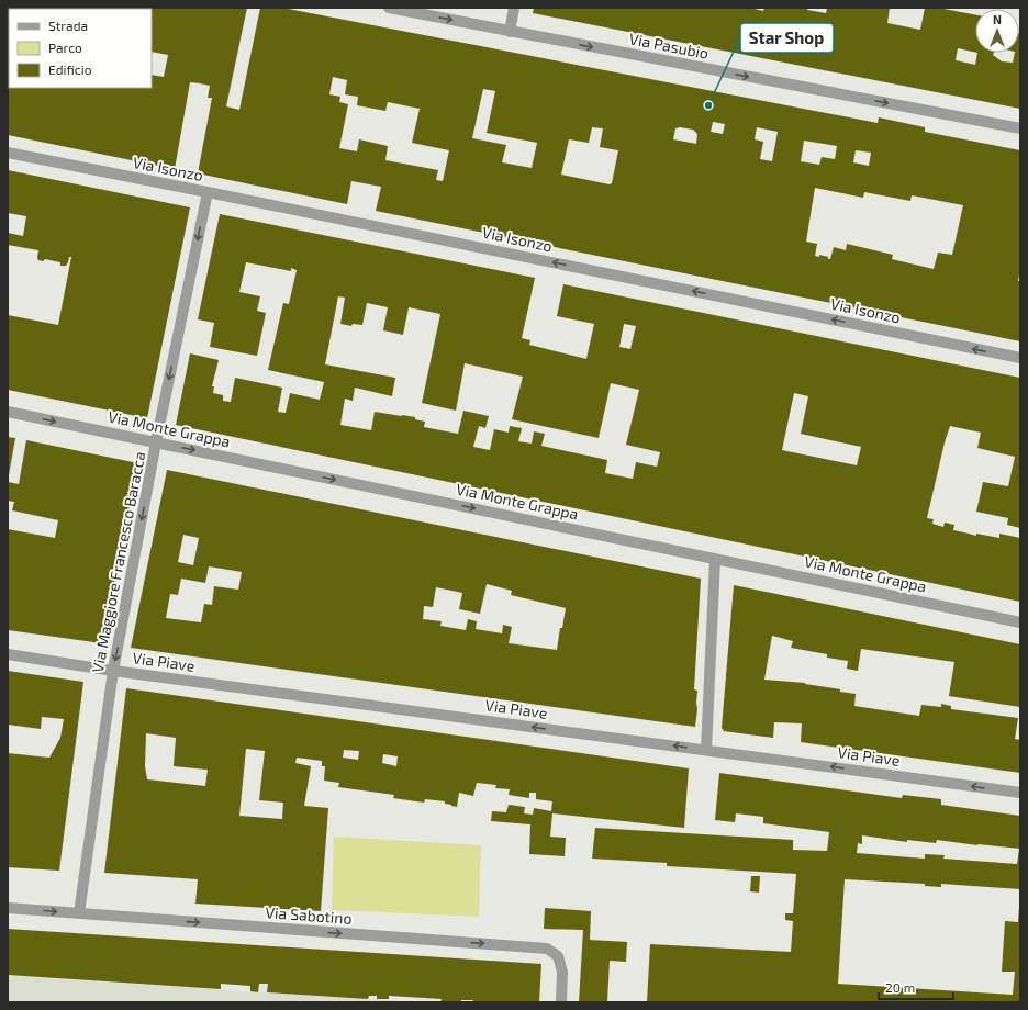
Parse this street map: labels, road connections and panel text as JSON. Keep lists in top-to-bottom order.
{
  "streets": {
    "street": [
      "Via Pasubio",
      "Via Isonzo",
      "Via Monte Grappa",
      "Via Maggiore Francesco Baracca",
      "Via Piave",
      "Via Sabotino"
    ]
  },
  "crossings": [
    ["Via Isonzo", "Via Maggiore Francesco Baracca"],
    ["Via Monte Grappa", "Via Maggiore Francesco Baracca"],
    ["Via Maggiore Francesco Baracca", "Via Piave"],
    ["Via Maggiore Francesco Baracca", "Via Sabotino"]
  ],
  "one_way": [
    "Via Pasubio",
    "Via Isonzo",
    "Via Monte Grappa",
    "Via Maggiore Francesco Baracca",
    "Via Piave",
    "Via Sabotino"
  ],
  "places": ["Star Shop"],
  "legend": ["Strada", "Parco", "Edificio"],
  "scale_bar": "20 m",
  "north": "top"
}
